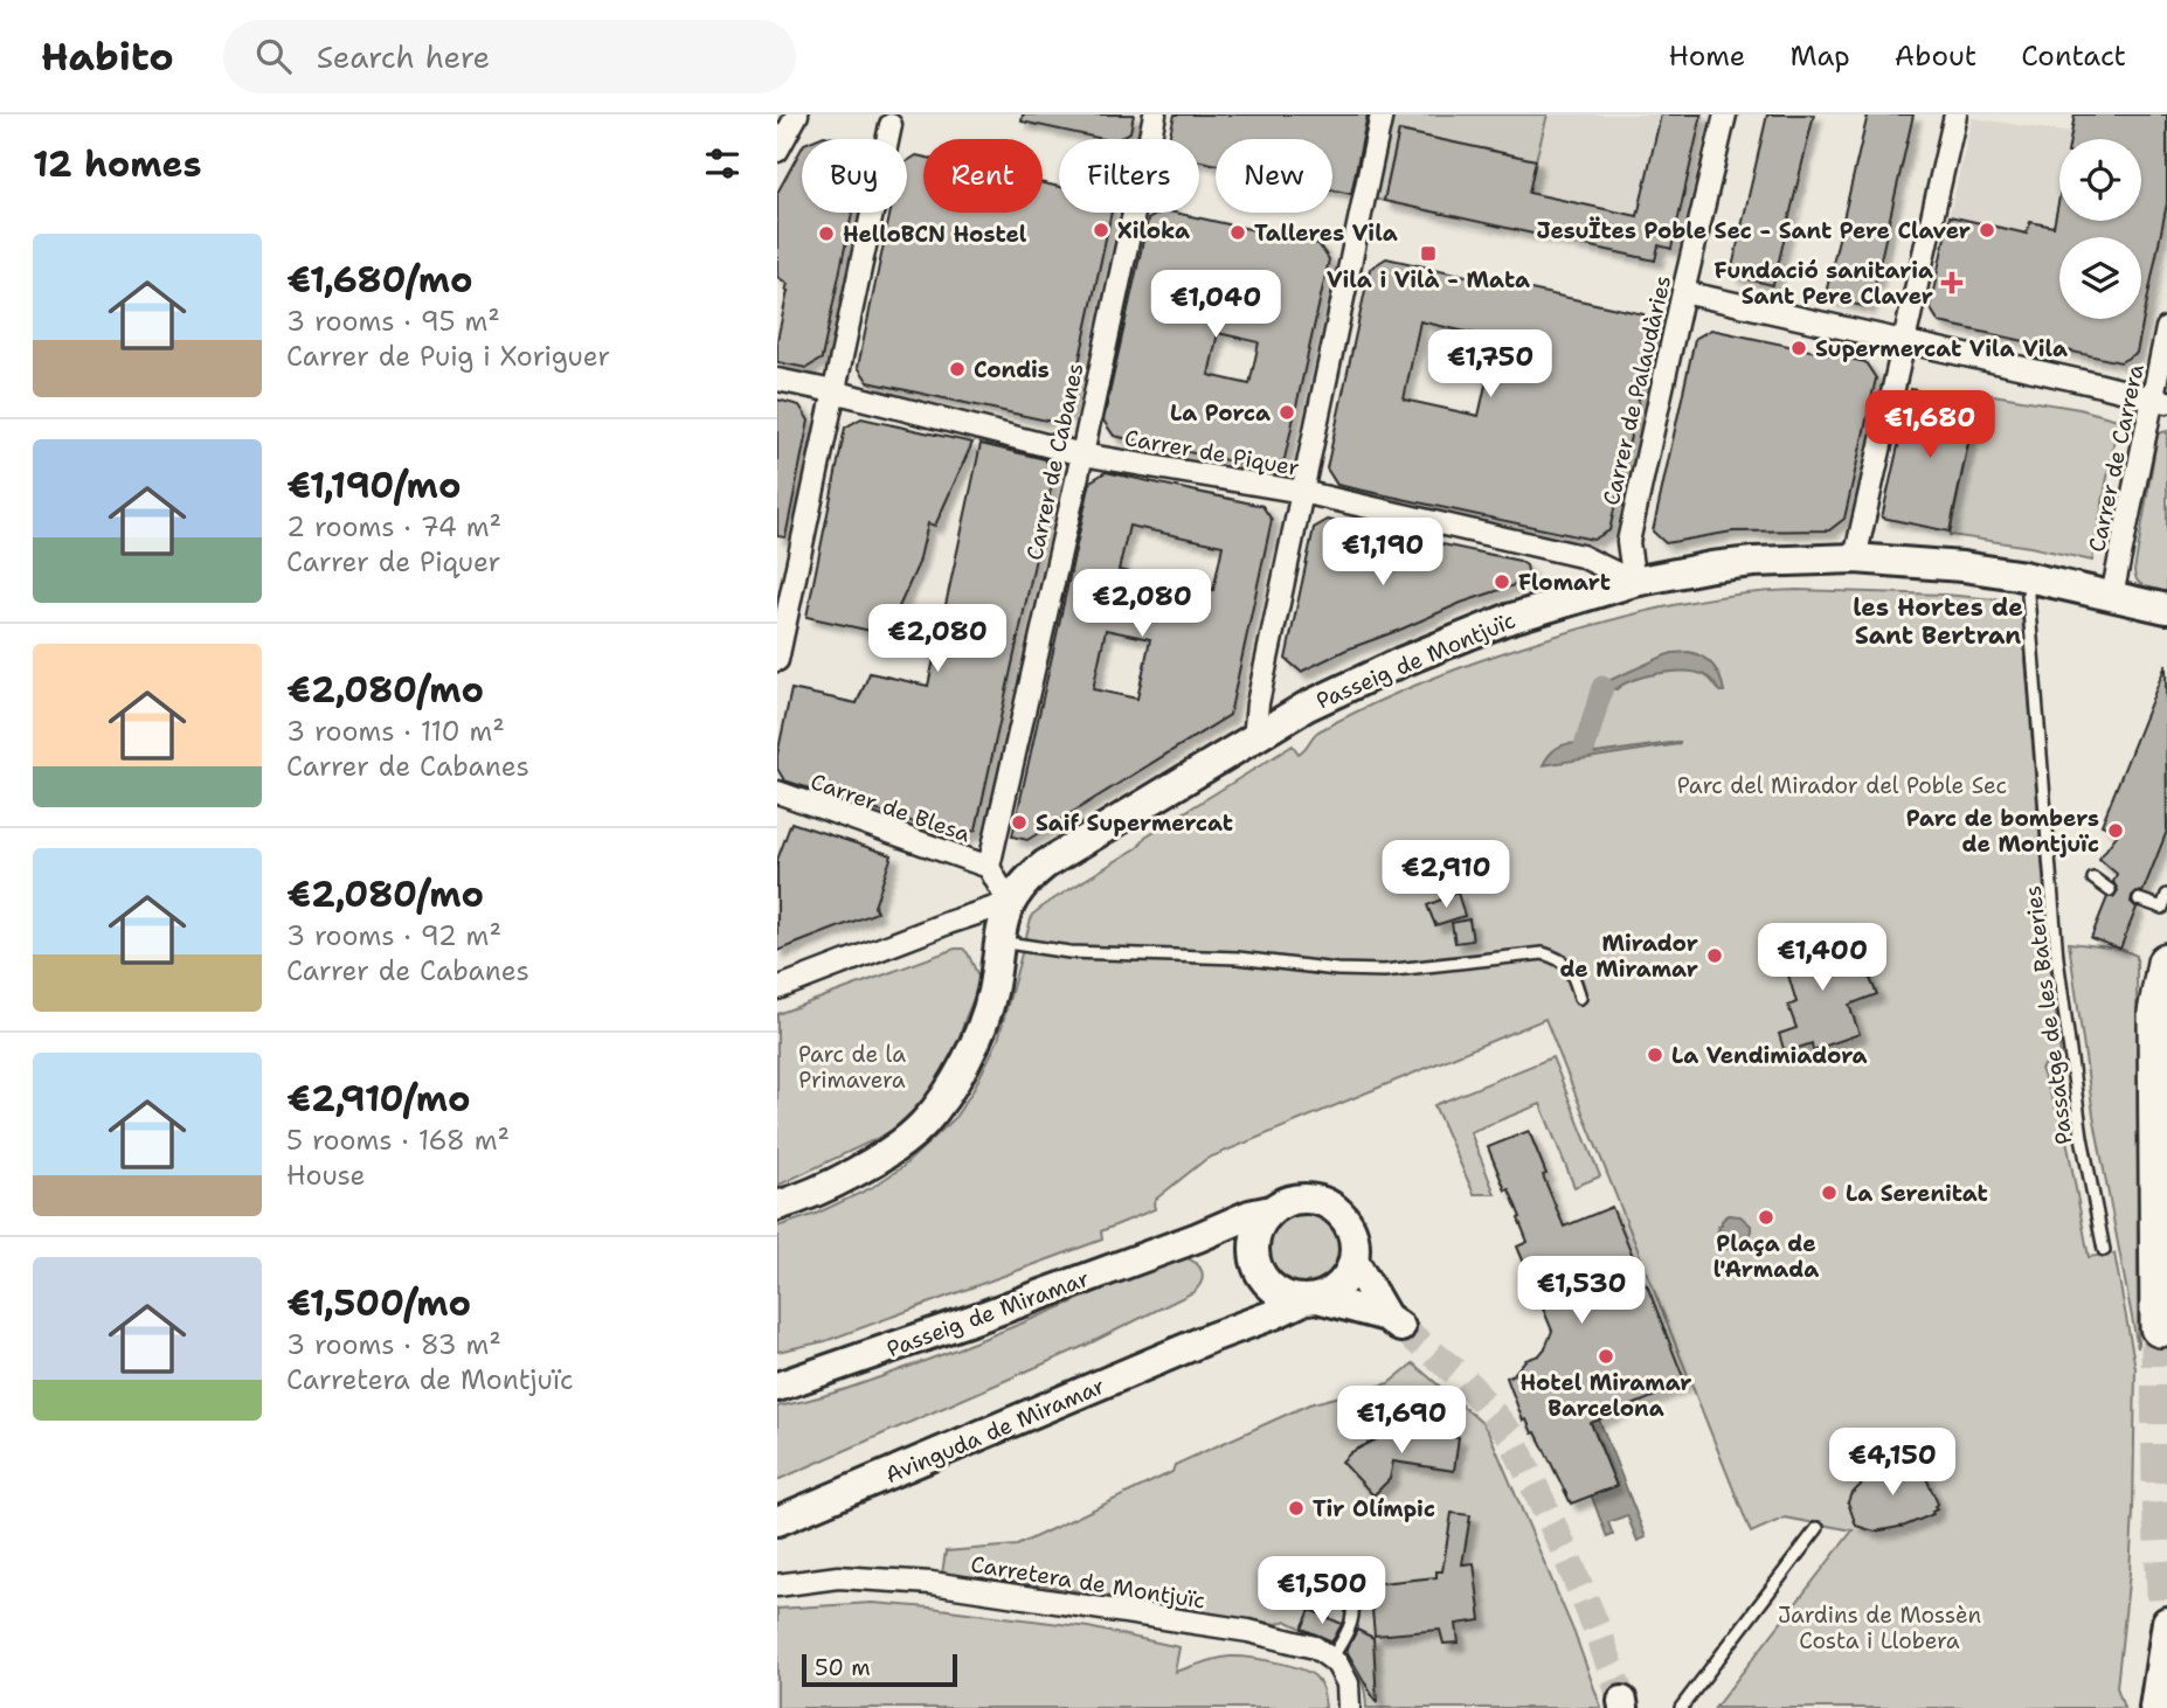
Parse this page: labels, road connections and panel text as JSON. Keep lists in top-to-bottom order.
{
  "streets": {
    "street": [
      "Carrer de Palaudàries",
      "Carrer de Piquer",
      "Carrer de Carrera",
      "Carrer de Cabanes",
      "Passeig de Montjuïc",
      "Carrer de Blesa",
      "Passeig de Miramar",
      "Avinguda de Miramar",
      "Carretera de Montjuïc"
    ],
    "lane": ["Passatge de les Bateries"]
  },
  "crossings": [
    ["Carrer de Palaudàries", "Carrer de Piquer"],
    ["Carrer de Palaudàries", "Passeig de Montjuïc"],
    ["Carrer de Piquer", "Carrer de Cabanes"],
    ["Carrer de Piquer", "Passeig de Montjuïc"],
    ["Carrer de Carrera", "Passeig de Montjuïc"],
    ["Carrer de Cabanes", "Carrer de Blesa"],
    ["Passeig de Montjuïc", "Passatge de les Bateries"],
    ["Passeig de Miramar", "Avinguda de Miramar"]
  ],
  "districts": ["les Hortes de Sant Bertran"],
  "parks": ["Parc del Mirador del Poble Sec", "Parc de la Primavera", "Jardins de Mossèn Costa i Llobera"],
  "places": {
    "other": [
      "Xiloka",
      "JesuÏtes Poble Sec - Sant Pere Claver",
      "Talleres Vila",
      "HelloBCN Hostel",
      "Supermercat Vila Vila",
      "Condis",
      "La Porca",
      "Flomart",
      "Saif Supermercat",
      "Parc de bombers de Montjuïc",
      "Mirador de Miramar",
      "La Vendimiadora",
      "La Serenitat",
      "Plaça de l'Armada",
      "Hotel Miramar Barcelona",
      "Tir Olímpic"
    ],
    "transit": ["Vila i Vilà - Mata"],
    "health": ["Fundació sanitaria Sant Pere Claver"]
  },
  "scale_bar": "50 m",
  "page": {
    "header": "Habito",
    "search": "Search here",
    "nav": [
      "Home",
      "Map",
      "About",
      "Contact"
    ],
    "heading": "12 homes",
    "chip": [
      "Buy",
      "Rent",
      "Filters",
      "New"
    ],
    "list": [
      {
        "name": "€1,680/mo",
        "note": "3 rooms · 95 m² · Carrer de Puig i Xoriguer"
      },
      {
        "name": "€1,190/mo",
        "note": "2 rooms · 74 m² · Carrer de Piquer"
      },
      {
        "name": "€2,080/mo",
        "note": "3 rooms · 110 m² · Carrer de Cabanes"
      },
      {
        "name": "€2,080/mo",
        "note": "3 rooms · 92 m² · Carrer de Cabanes"
      },
      {
        "name": "€2,910/mo",
        "note": "5 rooms · 168 m² · House"
      },
      {
        "name": "€1,500/mo",
        "note": "3 rooms · 83 m² · Carretera de Montjuïc"
      }
    ],
    "price": [
      "€1,040",
      "€1,750",
      "€1,680",
      "€1,190",
      "€2,080",
      "€2,080",
      "€2,910",
      "€1,400",
      "€1,530",
      "€1,690",
      "€4,150",
      "€1,500"
    ],
    "scale": "50 m"
  }
}
